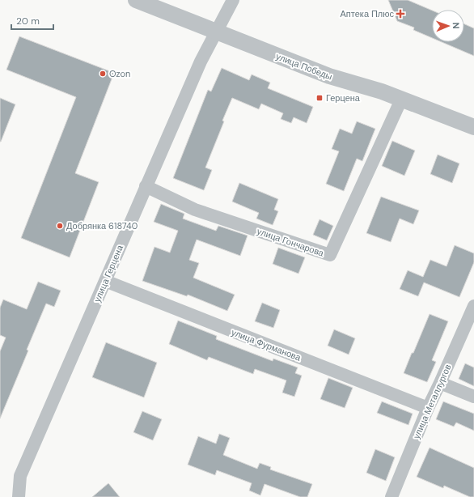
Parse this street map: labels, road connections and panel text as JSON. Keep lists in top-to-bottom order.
{
  "streets": {
    "street": [
      "улица Победы",
      "улица Гончарова",
      "улица Герцена",
      "улица Фурманова",
      "улица Металлургов"
    ]
  },
  "crossings": [
    ["улица Победы", "улица Гончарова"],
    ["улица Победы", "улица Герцена"],
    ["улица Гончарова", "улица Герцена"],
    ["улица Герцена", "улица Фурманова"],
    ["улица Фурманова", "улица Металлургов"]
  ],
  "places": {
    "health": ["Аптека Плюс"],
    "other": ["Ozon", "Добрянка 618740"],
    "transit": ["Герцена"]
  },
  "scale_bar": "20 m",
  "north": "right"
}
